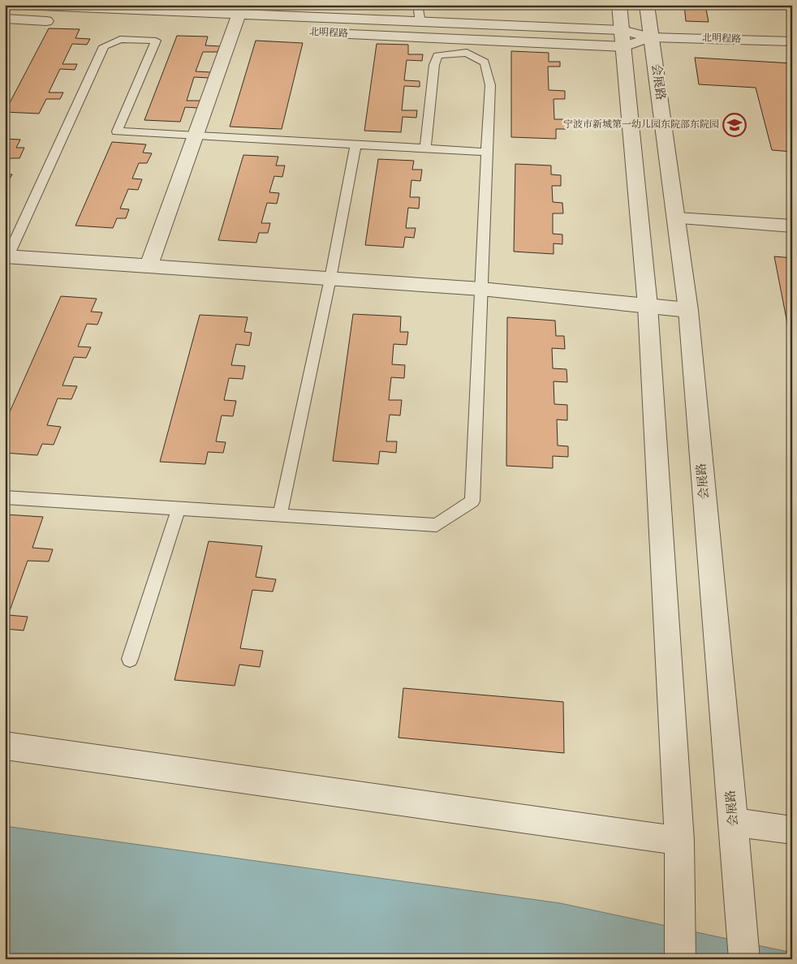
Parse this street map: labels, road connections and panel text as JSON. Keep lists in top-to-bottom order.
{
  "streets": {
    "street": ["北明程路", "会展路"]
  },
  "crossings": [
    ["北明程路", "会展路"]
  ],
  "places": {
    "school or university": ["宁波市新城第一幼儿园东院部东院园"]
  }
}
